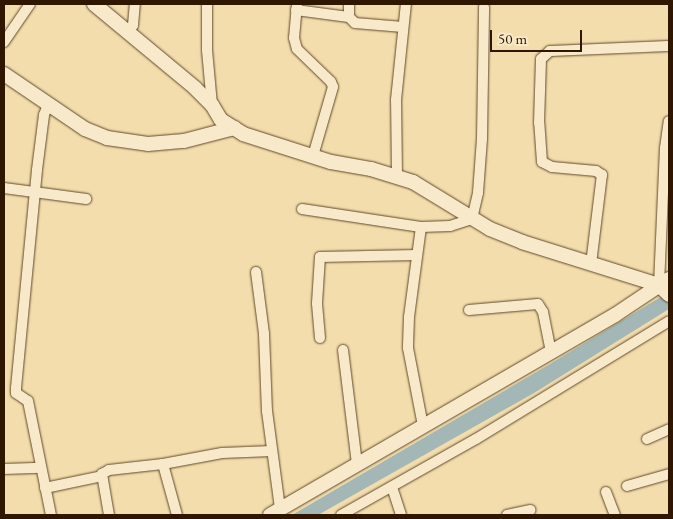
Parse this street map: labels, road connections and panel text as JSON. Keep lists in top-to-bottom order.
{
  "scale_bar": "50 m"
}
